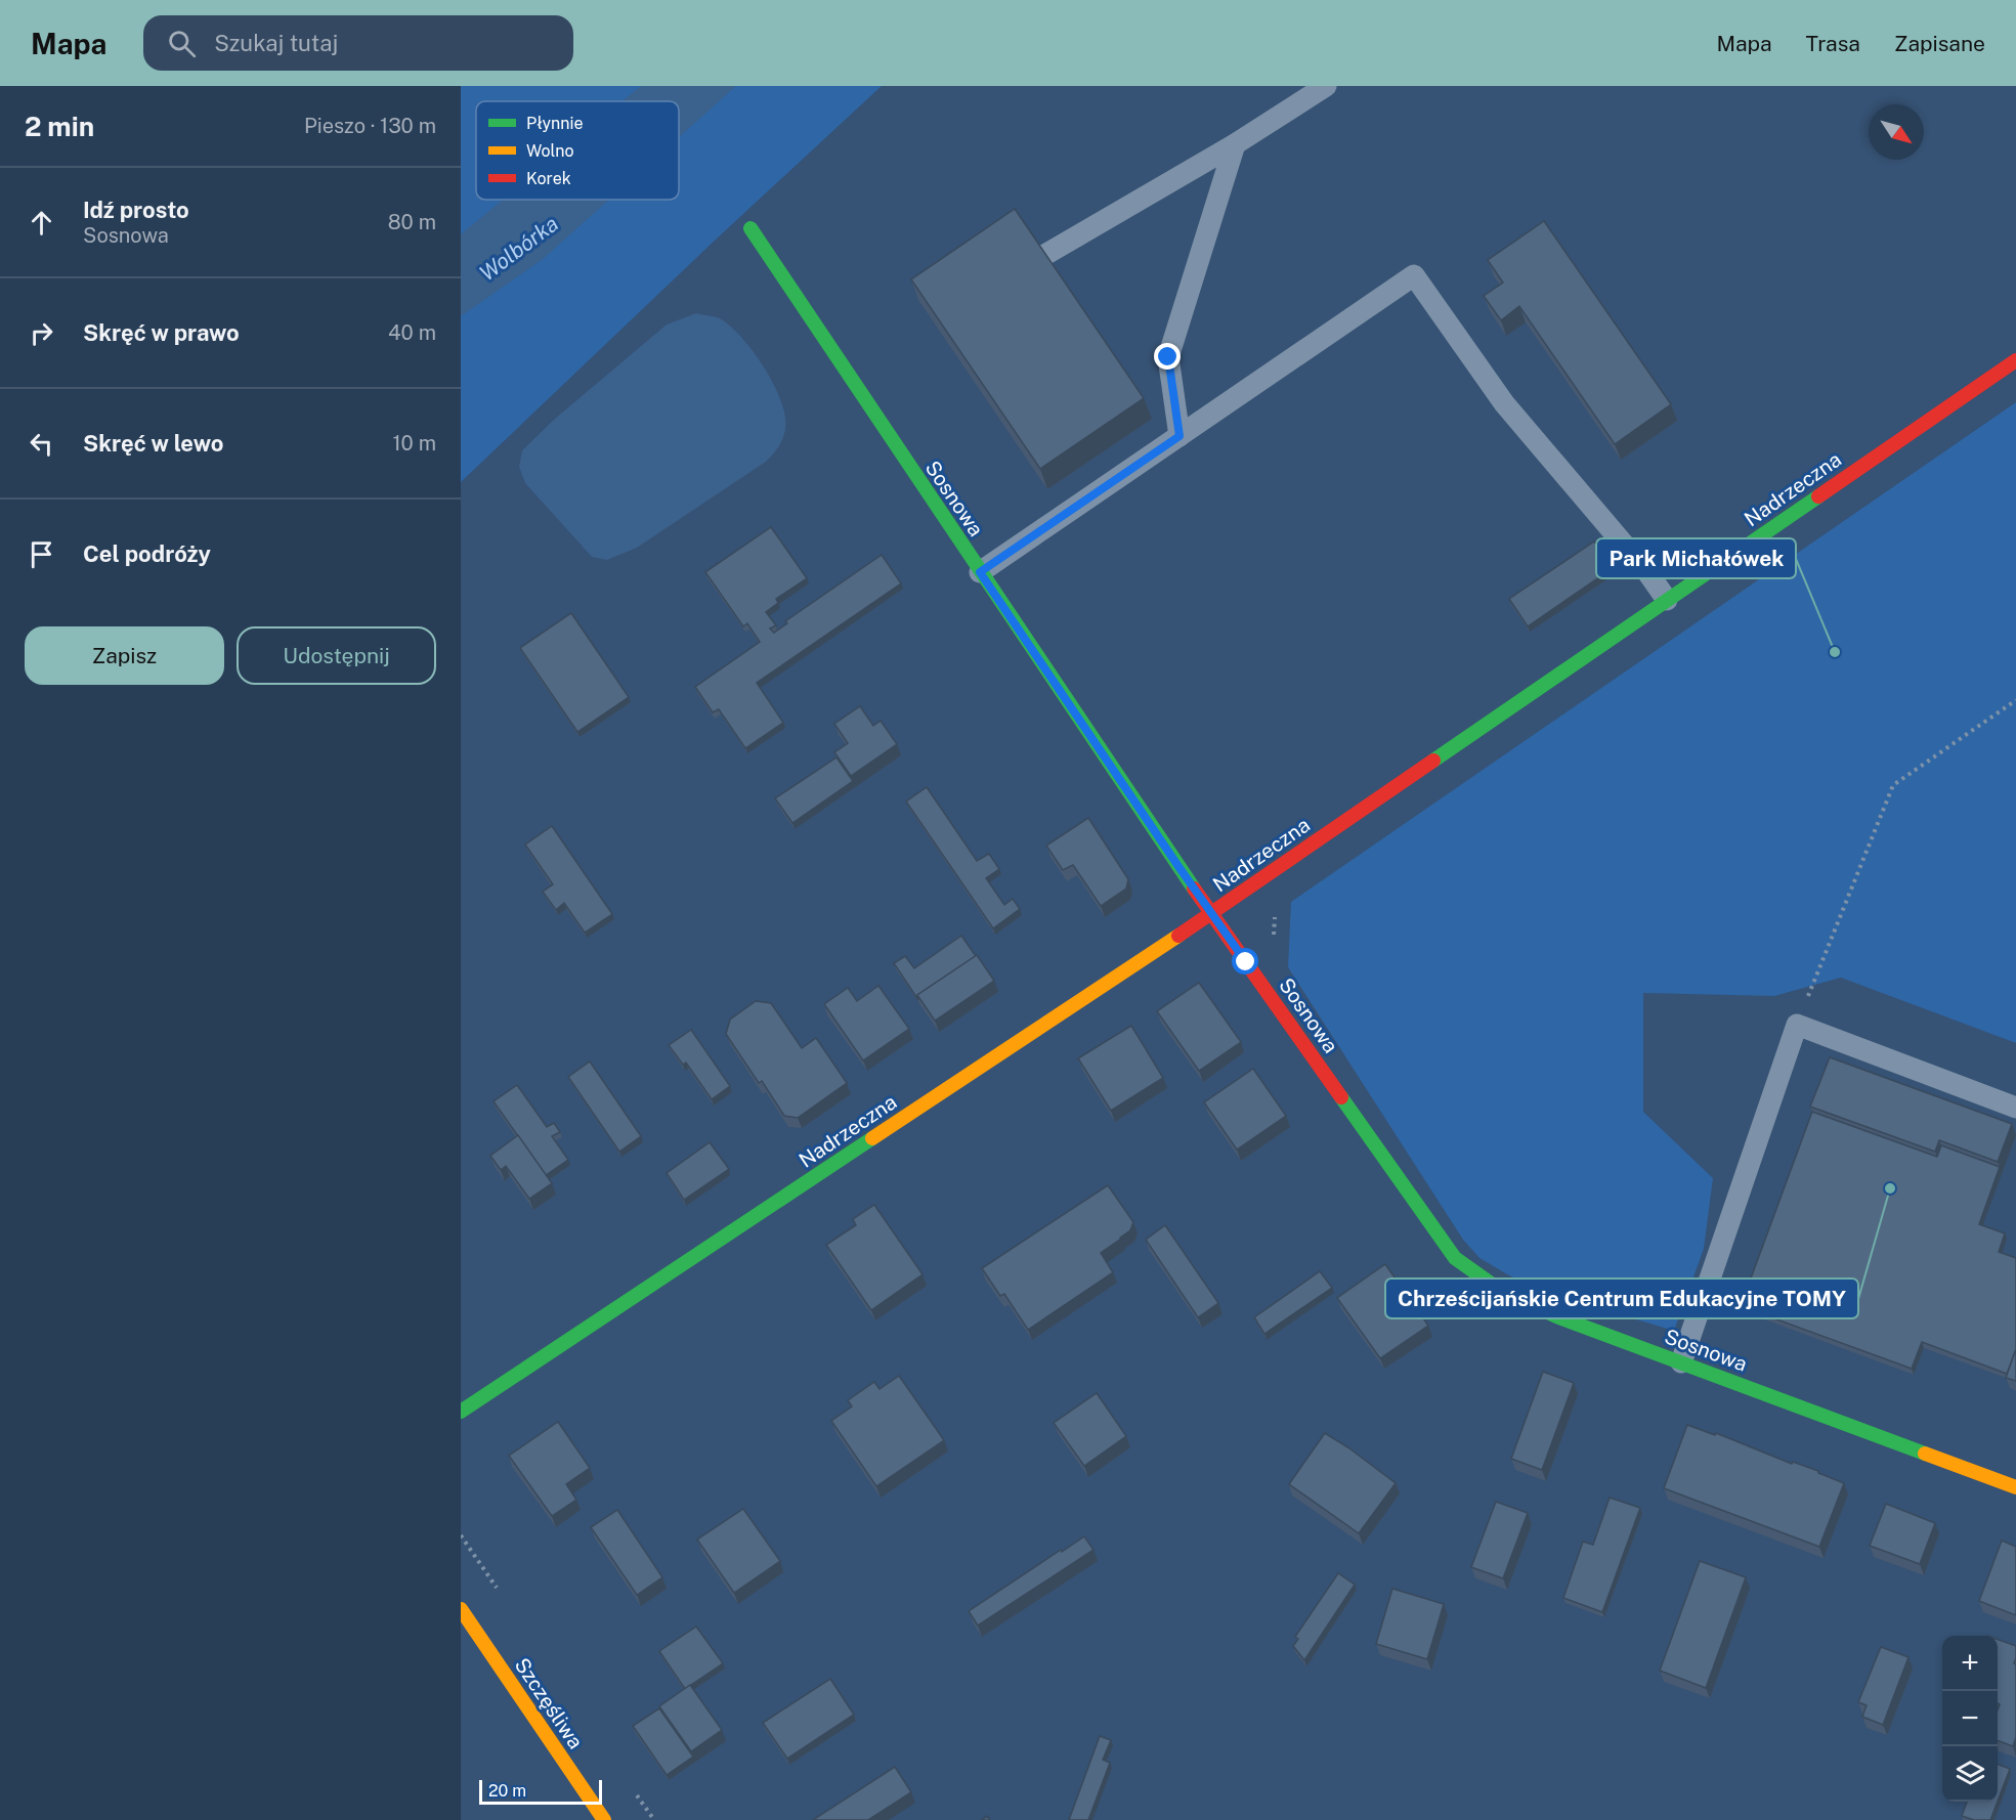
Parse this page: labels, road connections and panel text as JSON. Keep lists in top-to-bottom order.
{
  "streets": {
    "street": ["Nadrzeczna", "Sosnowa", "Szczęśliwa"]
  },
  "crossings": [
    ["Nadrzeczna", "Sosnowa"]
  ],
  "water": ["Wolbórka"],
  "places": ["Park Michałówek", "Chrześcijańskie Centrum Edukacyjne TOMY"],
  "legend": ["Płynnie", "Wolno", "Korek"],
  "scale_bar": "20 m",
  "north": "bottom right",
  "page": {
    "header": "Mapa",
    "search": "Szukaj tutaj",
    "nav": ["Mapa", "Trasa", "Zapisane"],
    "heading": ["2 min", "Pieszo · 130 m"],
    "list": [
      ["Idź prosto", "Sosnowa", "80 m"],
      ["Skręć w prawo", "40 m"],
      ["Skręć w lewo", "10 m"],
      "Cel podróży"
    ],
    "buttons": ["Zapisz", "Udostępnij"],
    "map_buttons": ["+", "−"],
    "scale": "20 m"
  }
}
